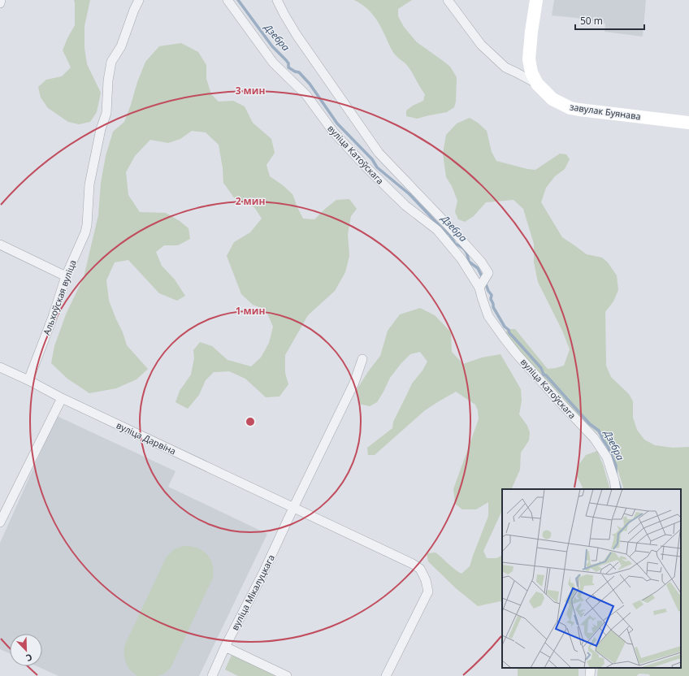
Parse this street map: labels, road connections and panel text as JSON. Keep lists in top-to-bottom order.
{
  "streets": {
    "main road": ["завулак Буянава"],
    "street": [
      "вуліца Катоўскага",
      "Альхоўская вуліца",
      "вуліца Дарвіна",
      "вуліца Мікалуцкага"
    ]
  },
  "crossings": [
    ["Альхоўская вуліца", "вуліца Дарвіна"],
    ["вуліца Дарвіна", "вуліца Мікалуцкага"]
  ],
  "water": ["Дзебра"],
  "scale_bar": "50 m",
  "north": "bottom right",
  "rings": ["3 мин", "2 мин", "1 мин"]
}
